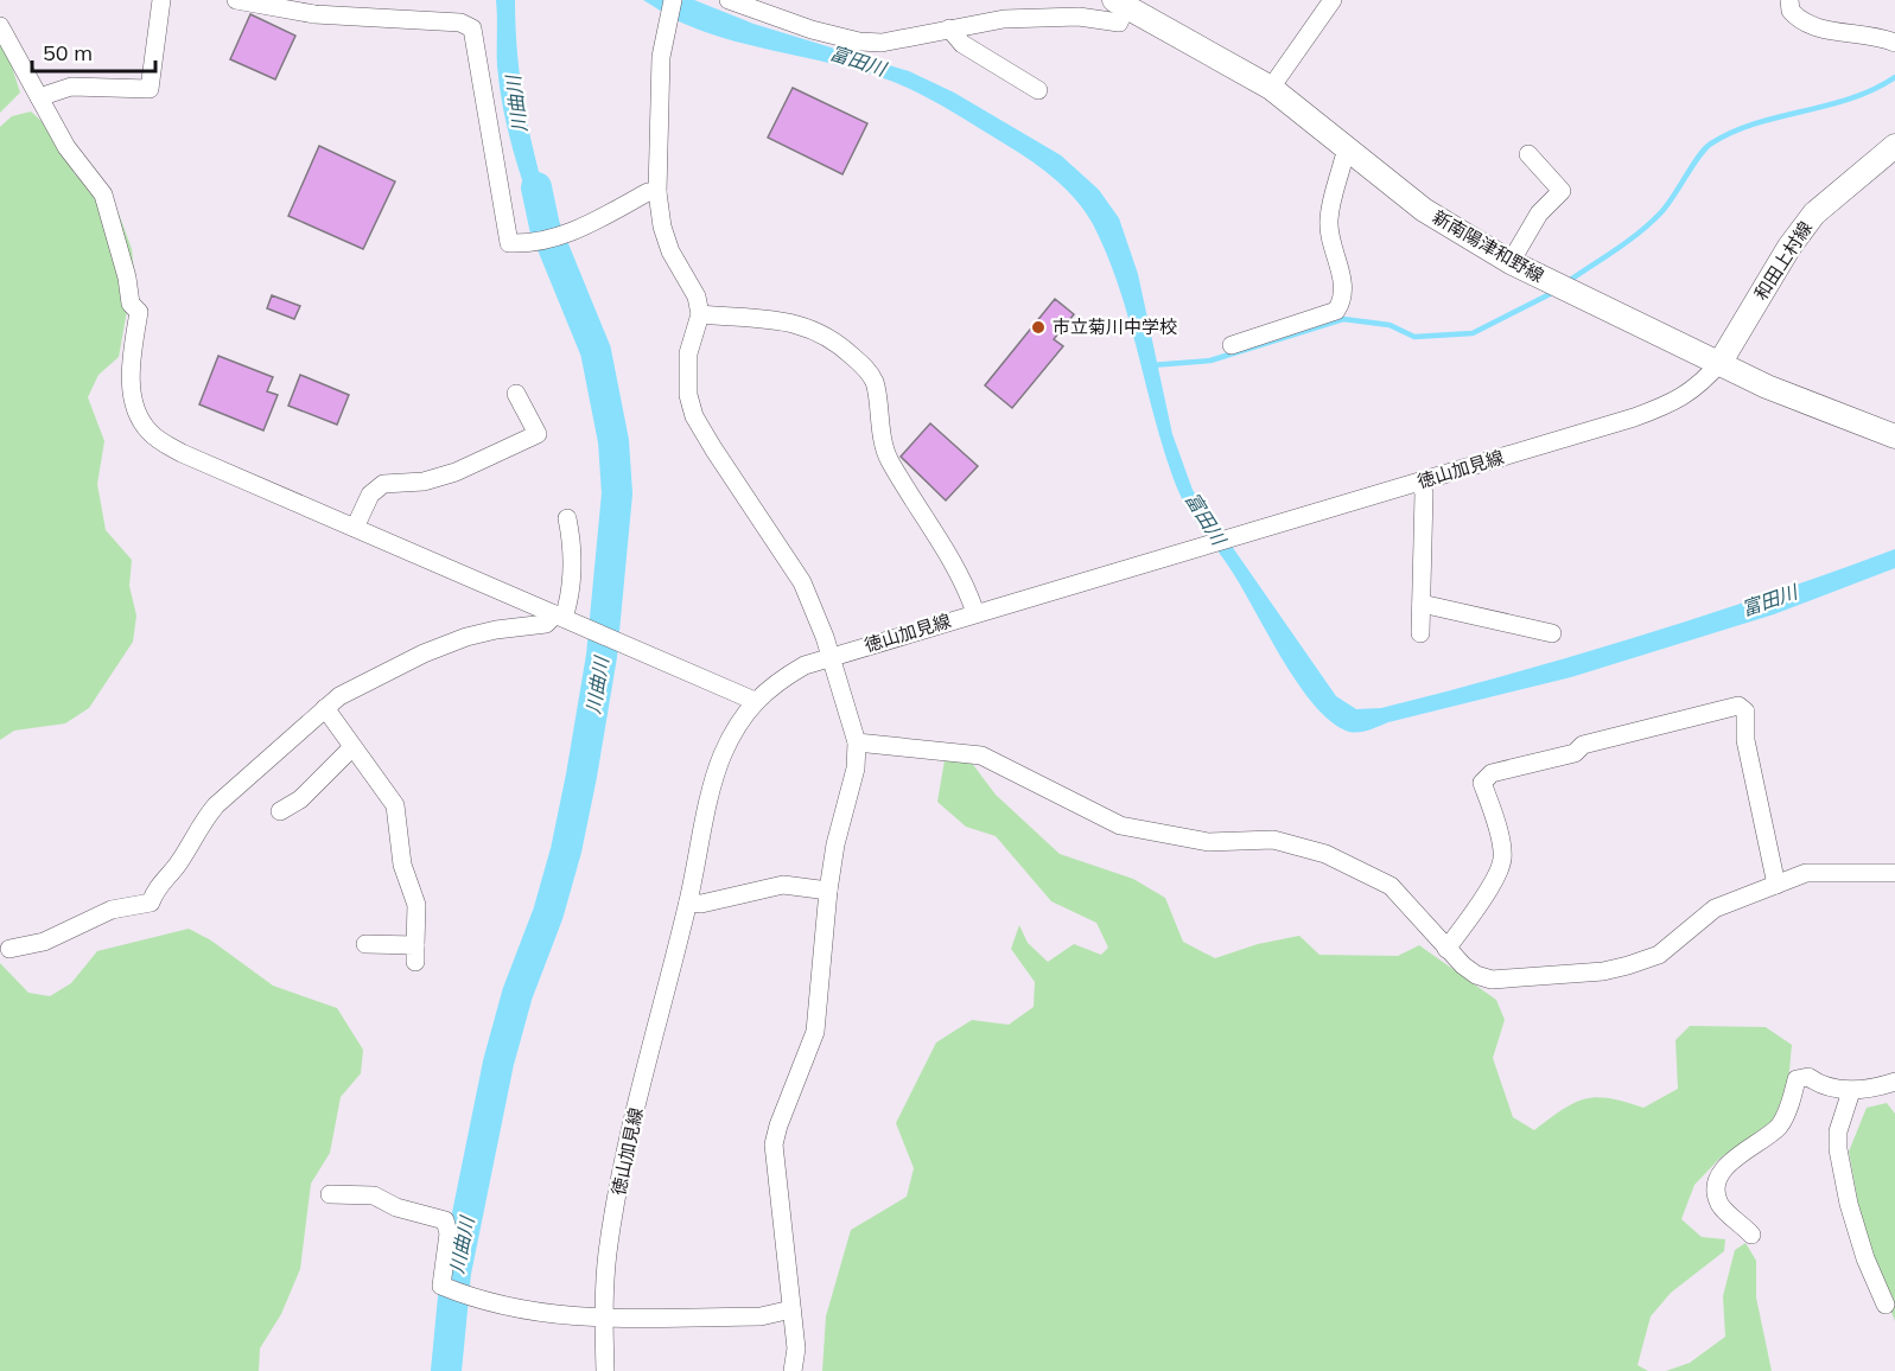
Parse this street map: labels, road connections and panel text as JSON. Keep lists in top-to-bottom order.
{
  "streets": {
    "main road": ["新南陽津和野線", "和田上村線"],
    "street": ["徳山加見線"]
  },
  "crossings": [
    ["新南陽津和野線", "和田上村線"],
    ["新南陽津和野線", "徳山加見線"],
    ["和田上村線", "徳山加見線"]
  ],
  "water": ["富田川", "川曲川"],
  "places": ["市立菊川中学校"],
  "scale_bar": "50 m"
}
